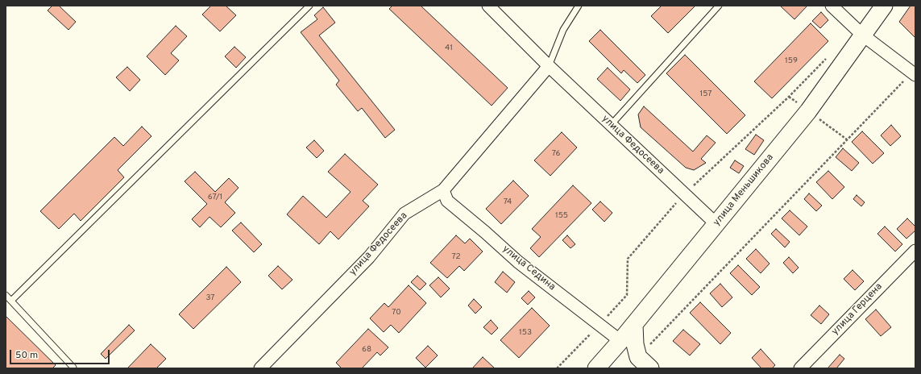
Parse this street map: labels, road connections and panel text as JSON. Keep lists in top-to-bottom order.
{
  "streets": {
    "main road": ["улица Меньшикова"],
    "street": ["улица Федосеева", "улица Седина", "улица Герцена"]
  },
  "crossings": [
    ["улица Федосеева", "улица Меньшикова"],
    ["улица Федосеева", "улица Седина"],
    ["улица Меньшикова", "улица Седина"]
  ],
  "house_numbers": [
    "41",
    "159",
    "157",
    "76",
    "67/1",
    "74",
    "155",
    "72",
    "37",
    "70",
    "153",
    "68"
  ],
  "scale_bar": "50 m"
}
